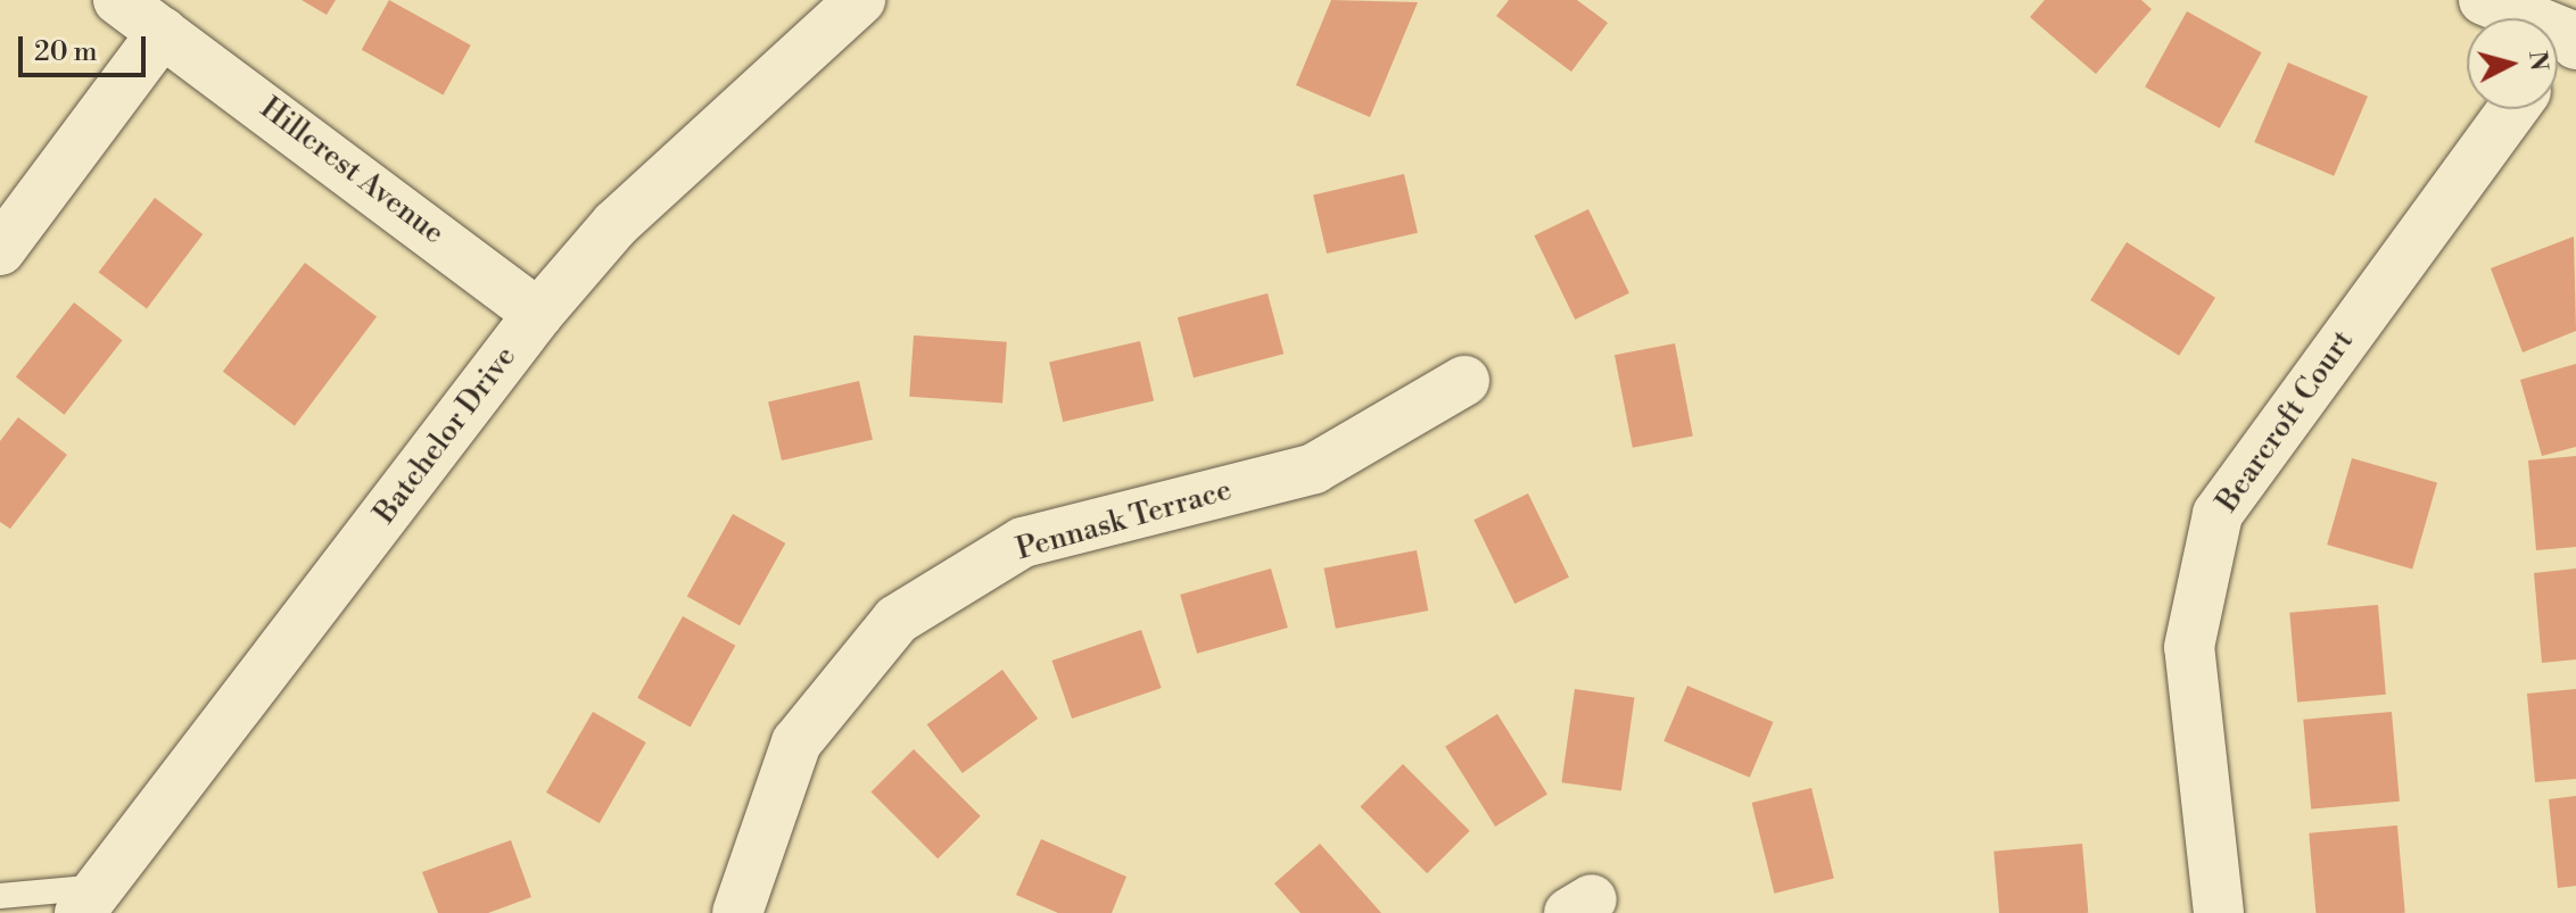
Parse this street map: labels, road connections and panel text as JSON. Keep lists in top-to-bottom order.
{
  "streets": {
    "street": [
      "Hillcrest Avenue",
      "Bearcroft Court",
      "Batchelor Drive",
      "Pennask Terrace"
    ]
  },
  "crossings": [
    ["Hillcrest Avenue", "Batchelor Drive"]
  ],
  "scale_bar": "20 m",
  "north": "right"
}
